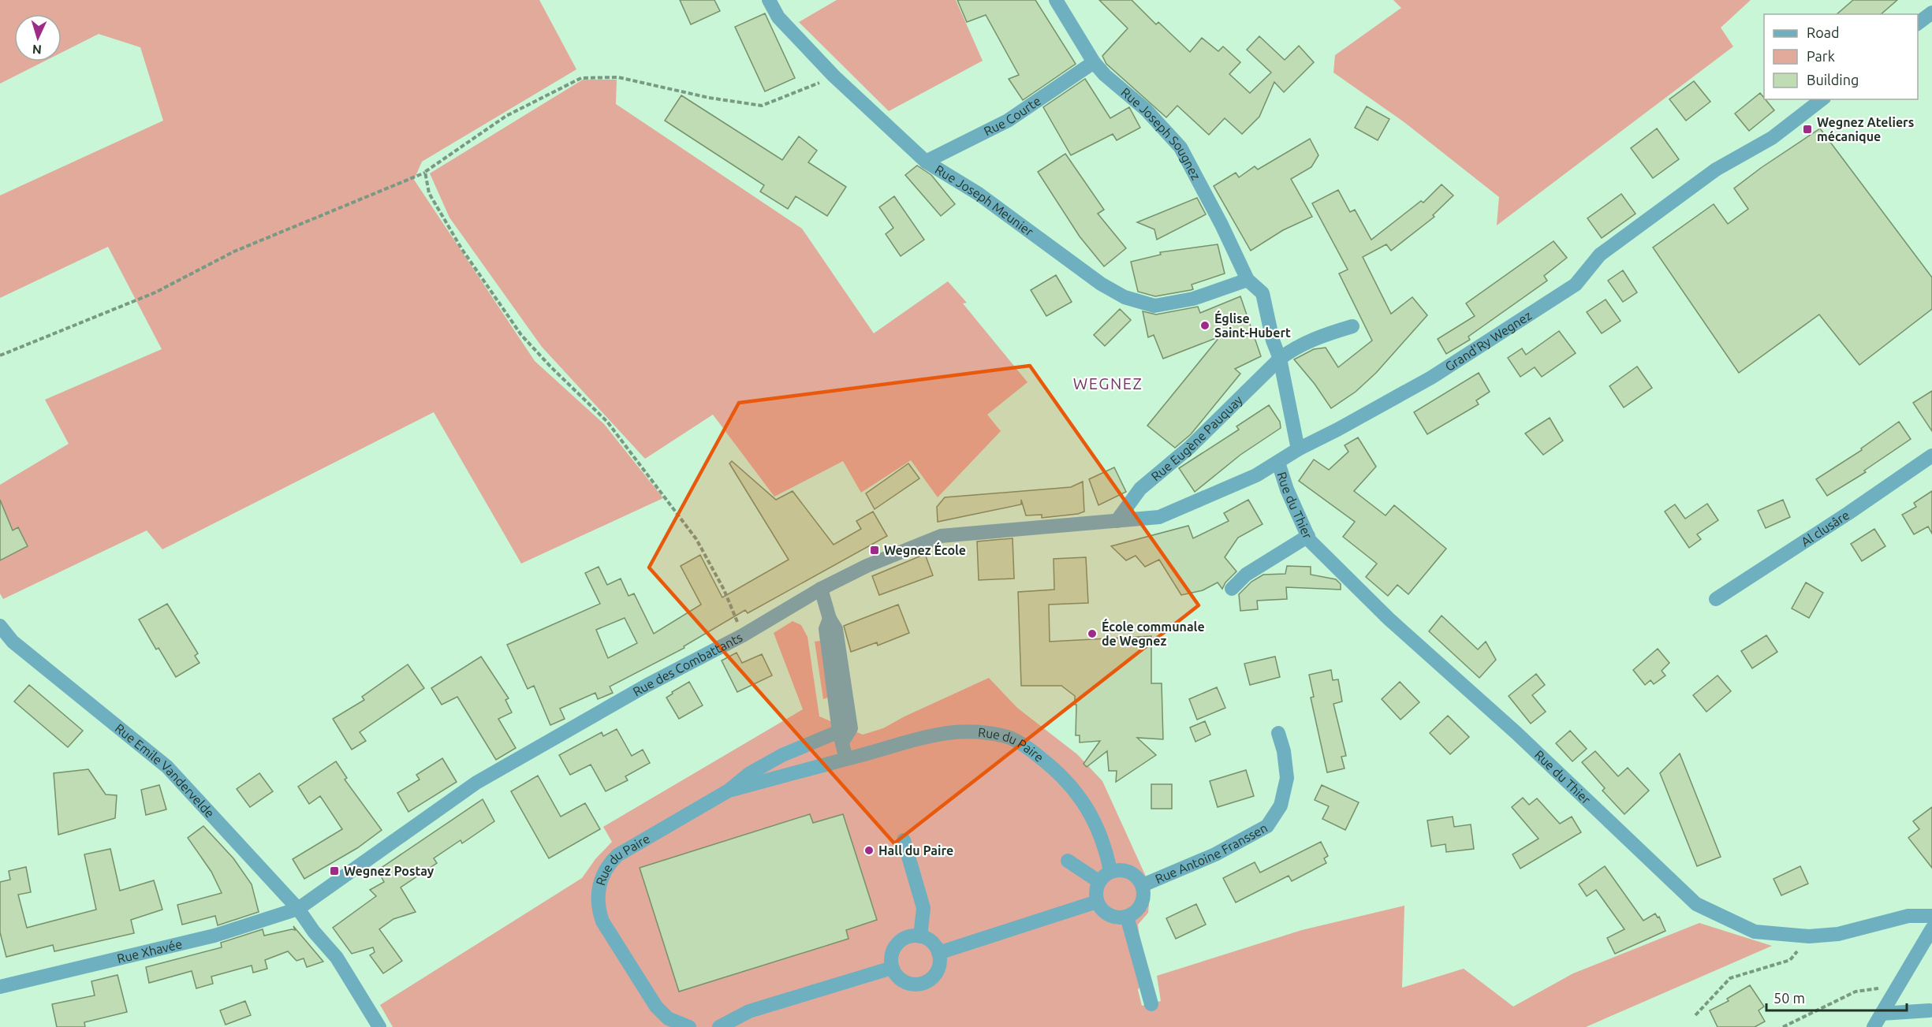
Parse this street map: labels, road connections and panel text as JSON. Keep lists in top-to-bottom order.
{
  "streets": {
    "street": [
      "Rue Courte",
      "Rue Joseph Sougnez",
      "Rue Joseph Meunier",
      "Grand'Ry Wegnez",
      "Rue Eugène Pauquay",
      "Rue du Thier",
      "Al clusâre",
      "Rue des Combattants",
      "Rue du Paire",
      "Rue Emile Vandervelde",
      "Rue Antoine Franssen",
      "Rue Xhavée"
    ]
  },
  "crossings": [
    ["Rue Courte", "Rue Joseph Sougnez"],
    ["Rue Courte", "Rue Joseph Meunier"],
    ["Rue Joseph Sougnez", "Rue Joseph Meunier"],
    ["Rue Joseph Sougnez", "Grand'Ry Wegnez"],
    ["Rue Joseph Sougnez", "Rue Eugène Pauquay"],
    ["Grand'Ry Wegnez", "Rue Eugène Pauquay"],
    ["Grand'Ry Wegnez", "Rue du Thier"],
    ["Grand'Ry Wegnez", "Rue des Combattants"],
    ["Rue Eugène Pauquay", "Rue des Combattants"],
    ["Rue des Combattants", "Rue Emile Vandervelde"],
    ["Rue des Combattants", "Rue Xhavée"],
    ["Rue du Paire", "Rue Antoine Franssen"],
    ["Rue Emile Vandervelde", "Rue Xhavée"]
  ],
  "districts": ["WEGNEZ"],
  "places": {
    "transit": ["Wegnez Ateliers mécanique", "Wegnez École", "Wegnez Postay"],
    "other": ["Église Saint-Hubert", "École communale de Wegnez", "Hall du Paire"]
  },
  "legend": ["Road", "Park", "Building"],
  "scale_bar": "50 m",
  "north": "bottom"
}
